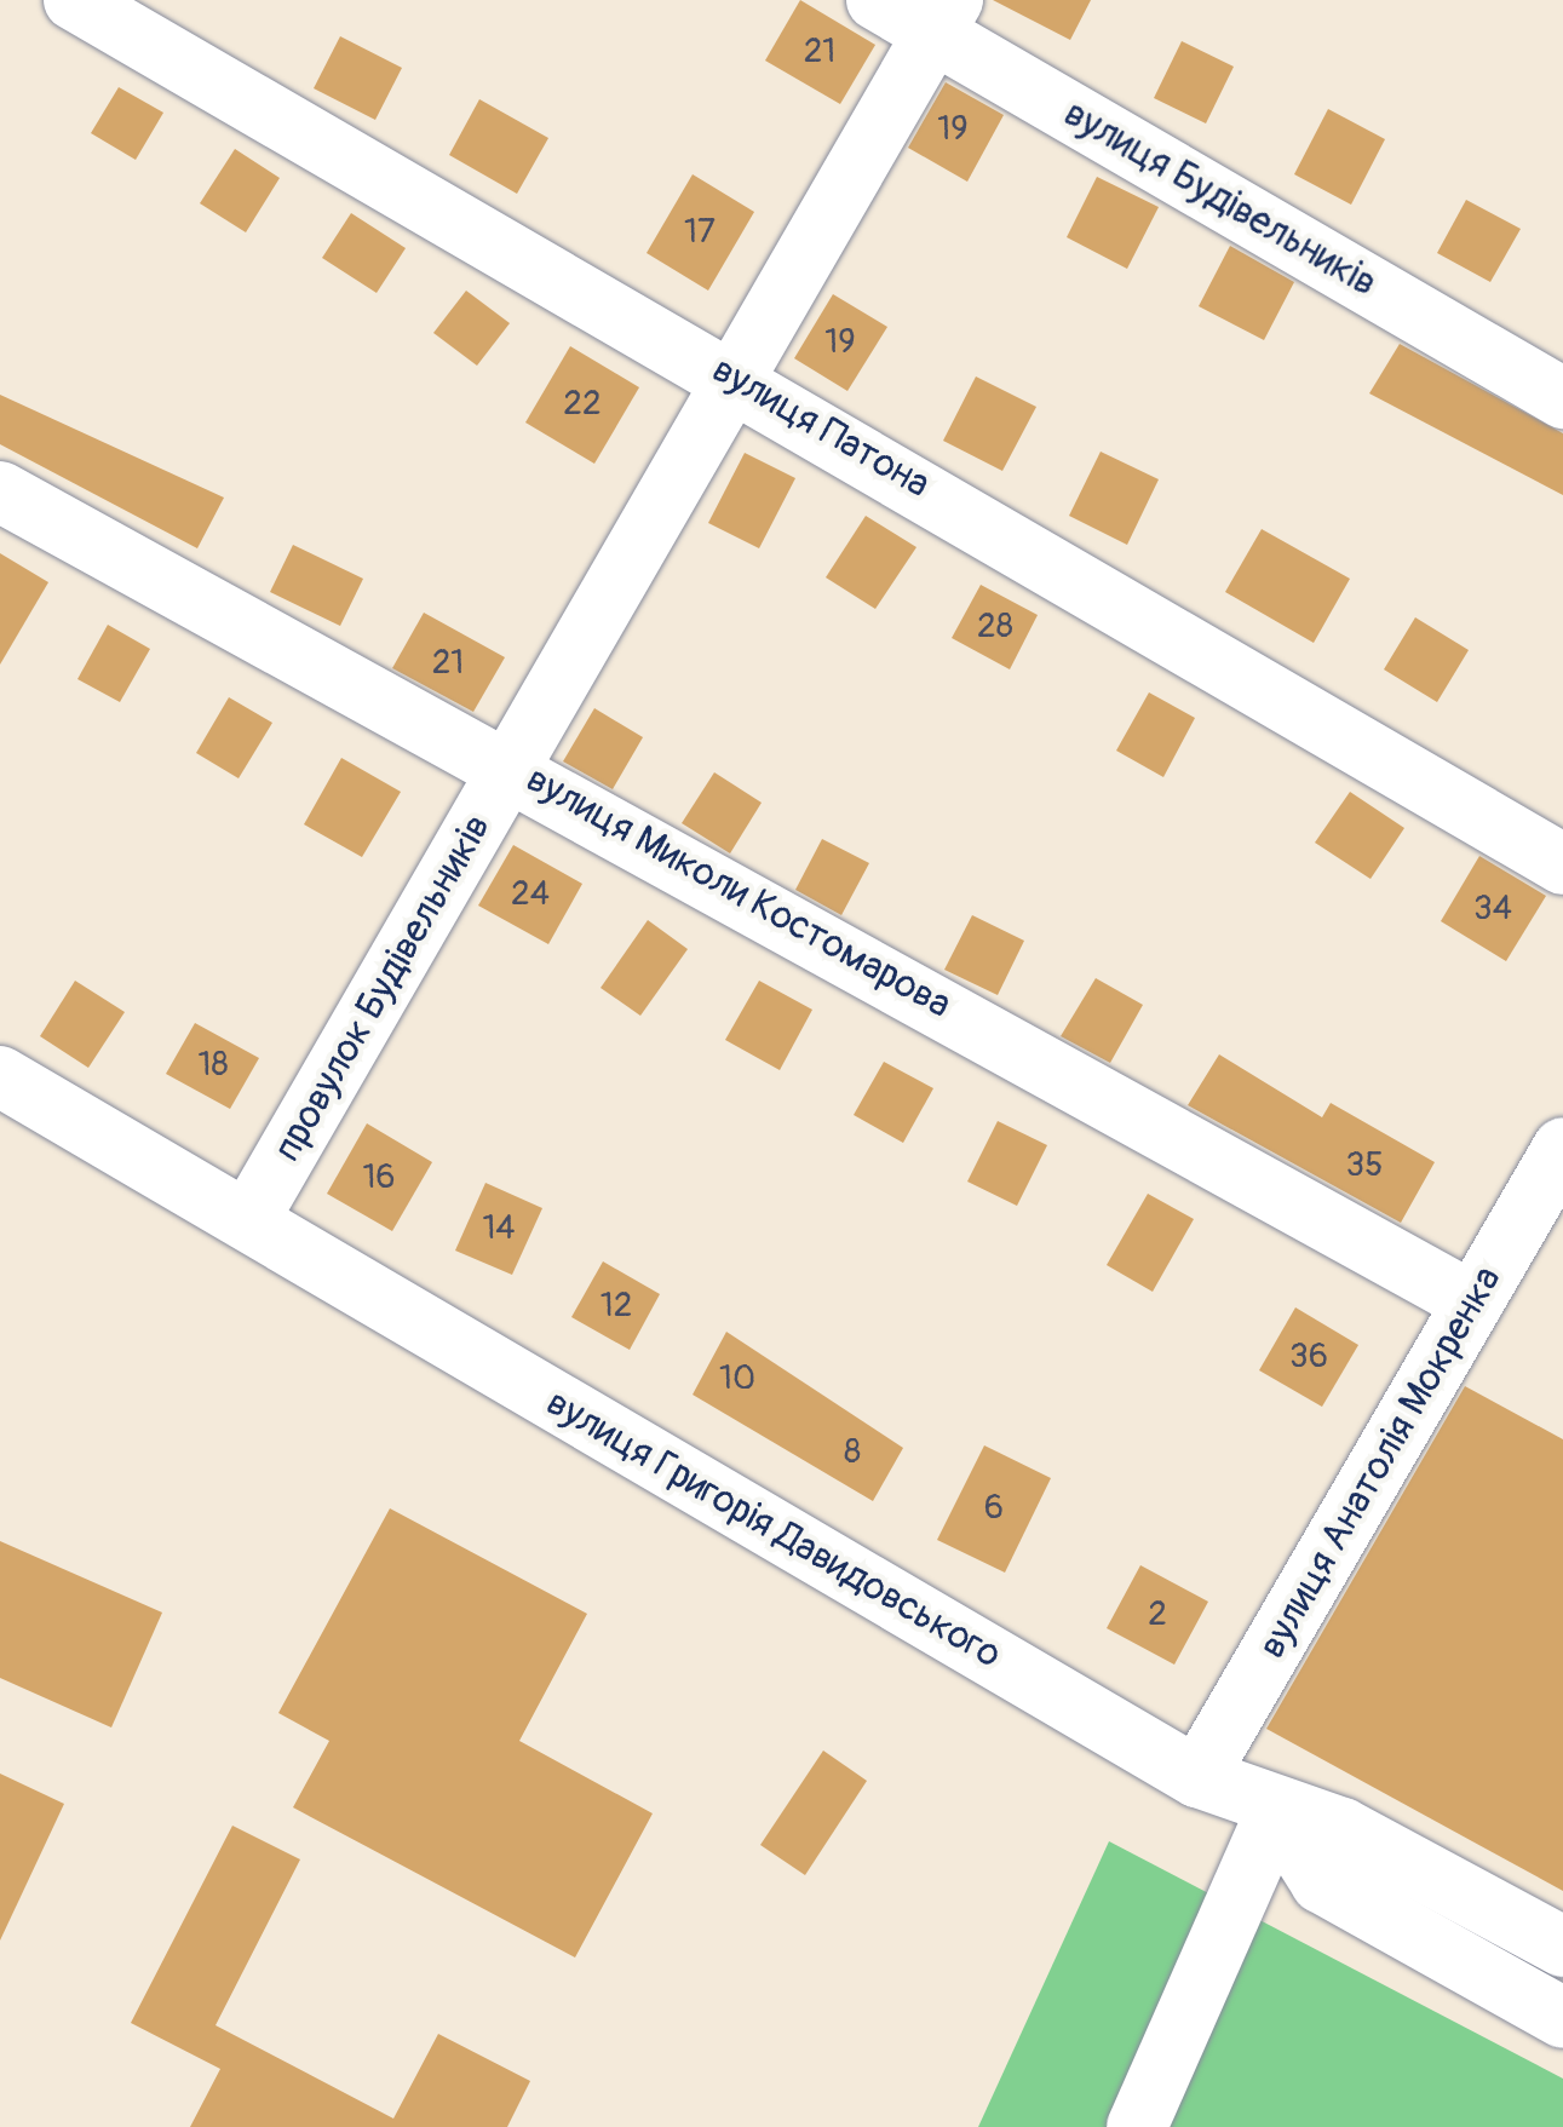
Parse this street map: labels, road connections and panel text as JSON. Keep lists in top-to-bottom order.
{
  "streets": {
    "street": [
      "вулиця Будівельників",
      "вулиця Патона",
      "вулиця Миколи Костомарова",
      "провулок Будівельників",
      "вулиця Анатолія Мокренка",
      "вулиця Григорія Давидовського"
    ]
  },
  "crossings": [
    ["вулиця Будівельників", "провулок Будівельників"],
    ["вулиця Патона", "провулок Будівельників"],
    ["вулиця Миколи Костомарова", "провулок Будівельників"],
    ["вулиця Миколи Костомарова", "вулиця Анатолія Мокренка"],
    ["провулок Будівельників", "вулиця Григорія Давидовського"],
    ["вулиця Анатолія Мокренка", "вулиця Григорія Давидовського"]
  ],
  "house_numbers": [
    "21",
    "19",
    "17",
    "19",
    "22",
    "28",
    "21",
    "24",
    "34",
    "18",
    "35",
    "16",
    "14",
    "12",
    "36",
    "10",
    "8",
    "6",
    "2"
  ]
}
